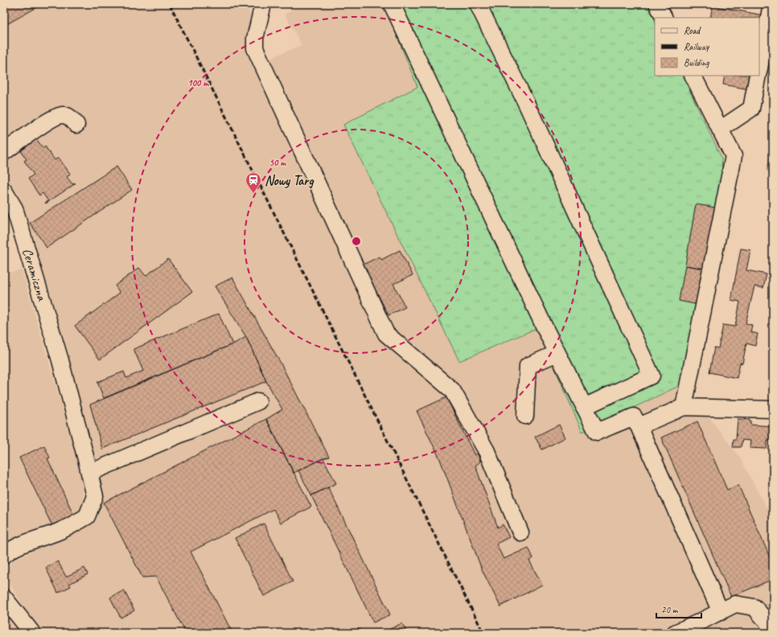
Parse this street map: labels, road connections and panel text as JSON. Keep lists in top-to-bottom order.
{
  "streets": {
    "street": ["Ceramiczna"]
  },
  "places": {
    "station": ["Nowy Targ"]
  },
  "legend": ["Road", "Railway", "Building"],
  "scale_bar": "20 m",
  "rings": ["100 m", "50 m"]
}
